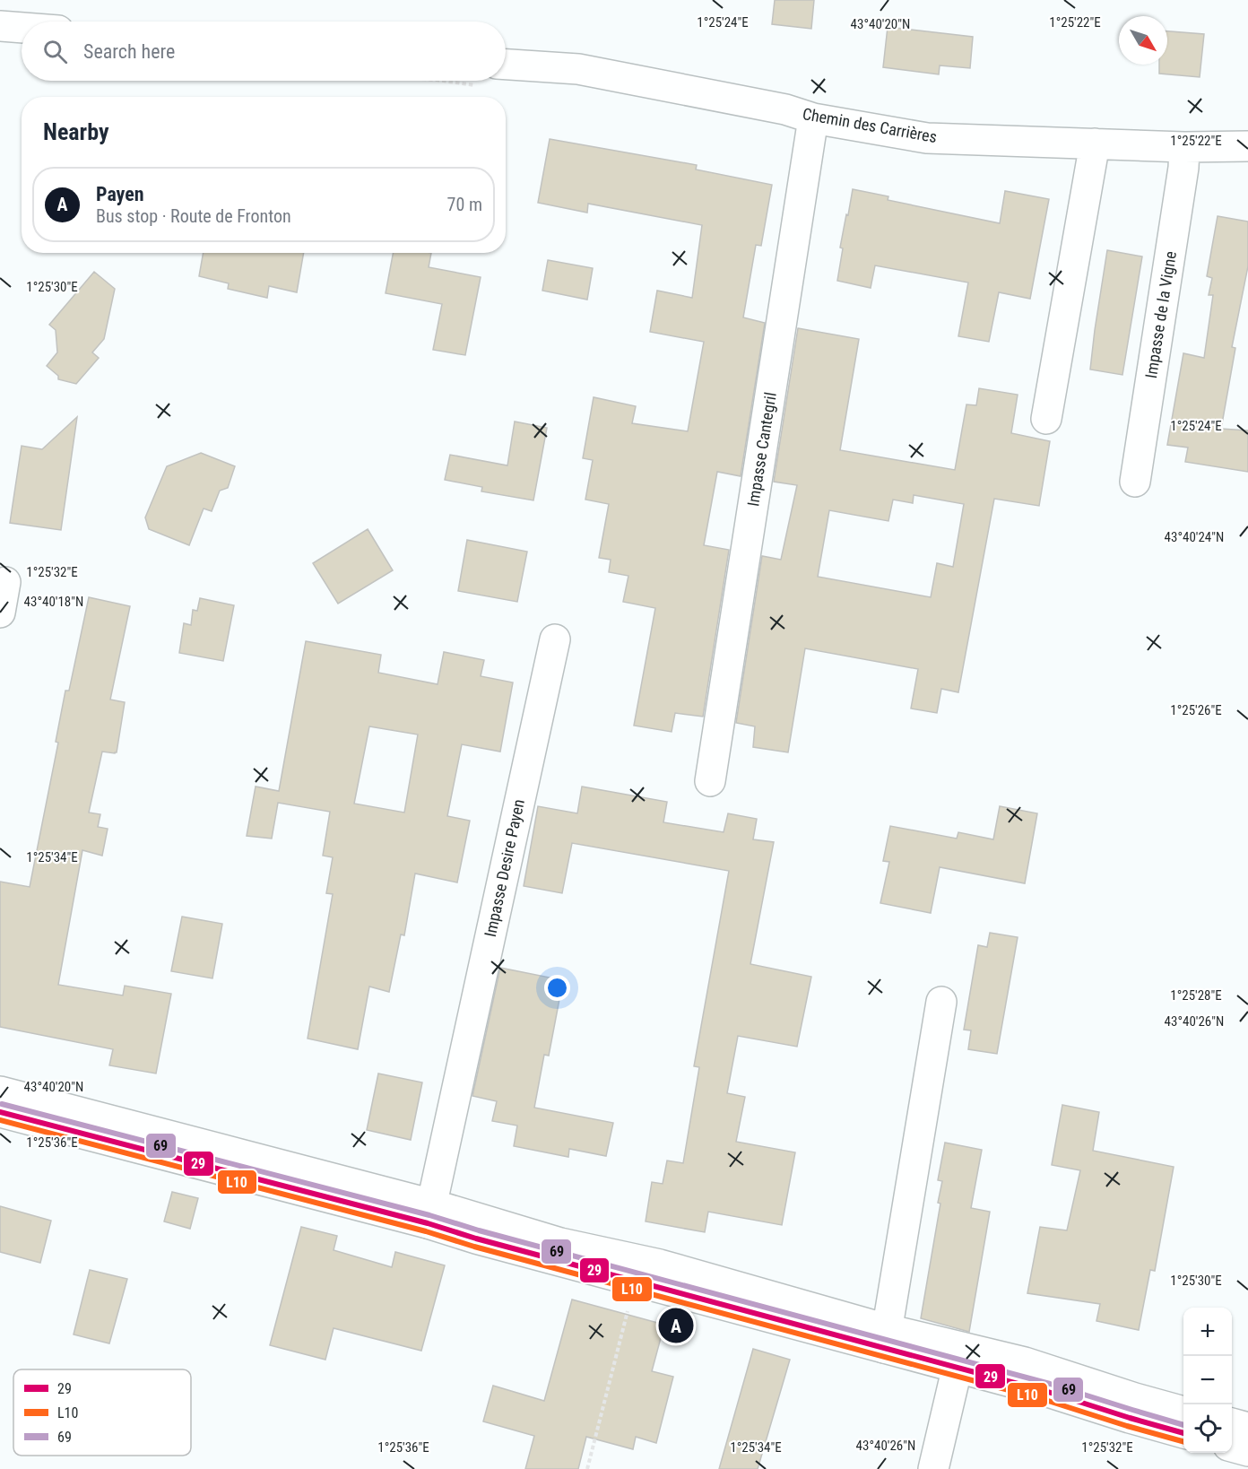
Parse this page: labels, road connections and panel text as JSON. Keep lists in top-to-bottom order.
{
  "streets": {
    "street": [
      "Chemin des Carrières",
      "Impasse de la Vigne",
      "Impasse Cantegril",
      "Impasse Desire Payen"
    ]
  },
  "crossings": [
    ["Chemin des Carrières", "Impasse de la Vigne"],
    ["Chemin des Carrières", "Impasse Cantegril"]
  ],
  "lines": ["transit line 69", "transit line 29", "transit line L10"],
  "legend": ["29", "L10", "69"],
  "north": "bottom right",
  "page": {
    "search": "Search here",
    "heading": "Nearby",
    "list": [
      {
        "mark": "A",
        "name": "Payen",
        "note": "Bus stop · Route de Fronton",
        "value": "70 m"
      }
    ],
    "pins": "A",
    "map_buttons": ["+", "−"]
  },
  "coordinates": [
    "1°25'24\"E",
    "1°25'22\"E",
    "43°40'20\"N",
    "1°25'30\"E",
    "43°40'24\"N",
    "1°25'32\"E",
    "43°40'18\"N",
    "1°25'26\"E",
    "1°25'34\"E",
    "1°25'28\"E",
    "43°40'26\"N",
    "1°25'36\"E"
  ]
}
